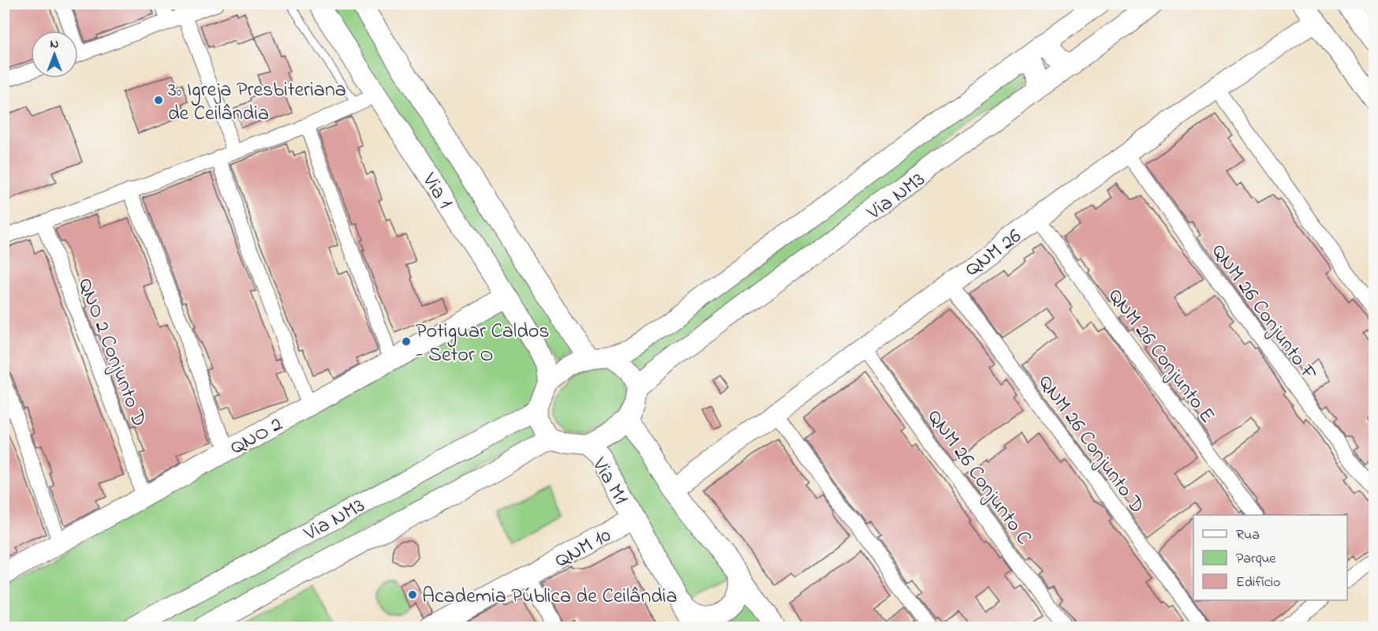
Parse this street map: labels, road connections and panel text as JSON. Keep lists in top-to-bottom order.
{
  "streets": {
    "main road": [
      "Via 1",
      "Via NM3",
      "QNM 26",
      "QNO 2",
      "Via M1",
      "QNM 10"
    ],
    "street": [
      "QNM 26 Conjunto F",
      "QNO 2 Conjunto D",
      "QNM 26 Conjunto E",
      "QNM 26 Conjunto D",
      "QNM 26 Conjunto C"
    ]
  },
  "crossings": [
    ["Via 1", "Via NM3"],
    ["Via 1", "QNO 2"],
    ["Via 1", "Via M1"],
    ["Via NM3", "Via M1"],
    ["QNM 26", "QNM 26 Conjunto F"],
    ["QNM 26", "QNM 26 Conjunto E"],
    ["QNM 26", "QNM 26 Conjunto D"],
    ["QNM 26", "QNM 26 Conjunto C"],
    ["QNO 2 Conjunto D", "QNO 2"],
    ["Via M1", "QNM 10"]
  ],
  "places": ["3º Igreja Presbiteriana de Ceilândia", "Potiguar Caldos - Setor O", "Academia Pública de Ceilândia"],
  "legend": ["Rua", "Parque", "Edifício"],
  "north": "top"
}
